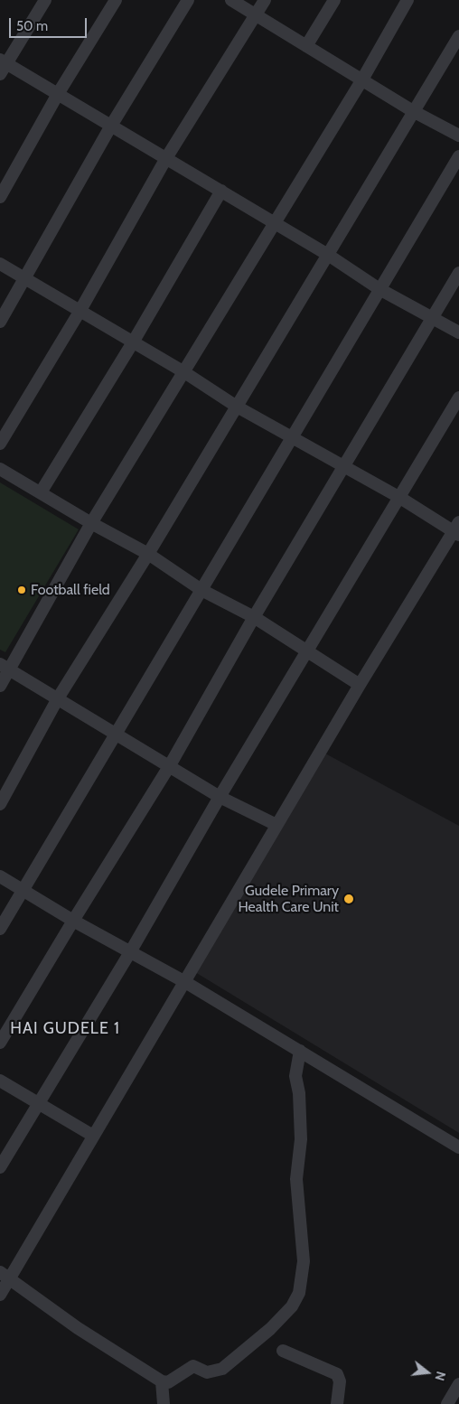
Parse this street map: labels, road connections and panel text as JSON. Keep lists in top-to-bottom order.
{
  "districts": ["HAI GUDELE 1"],
  "places": ["Football field", "Gudele Primary Health Care Unit"],
  "scale_bar": "50 m",
  "north": "right"
}
